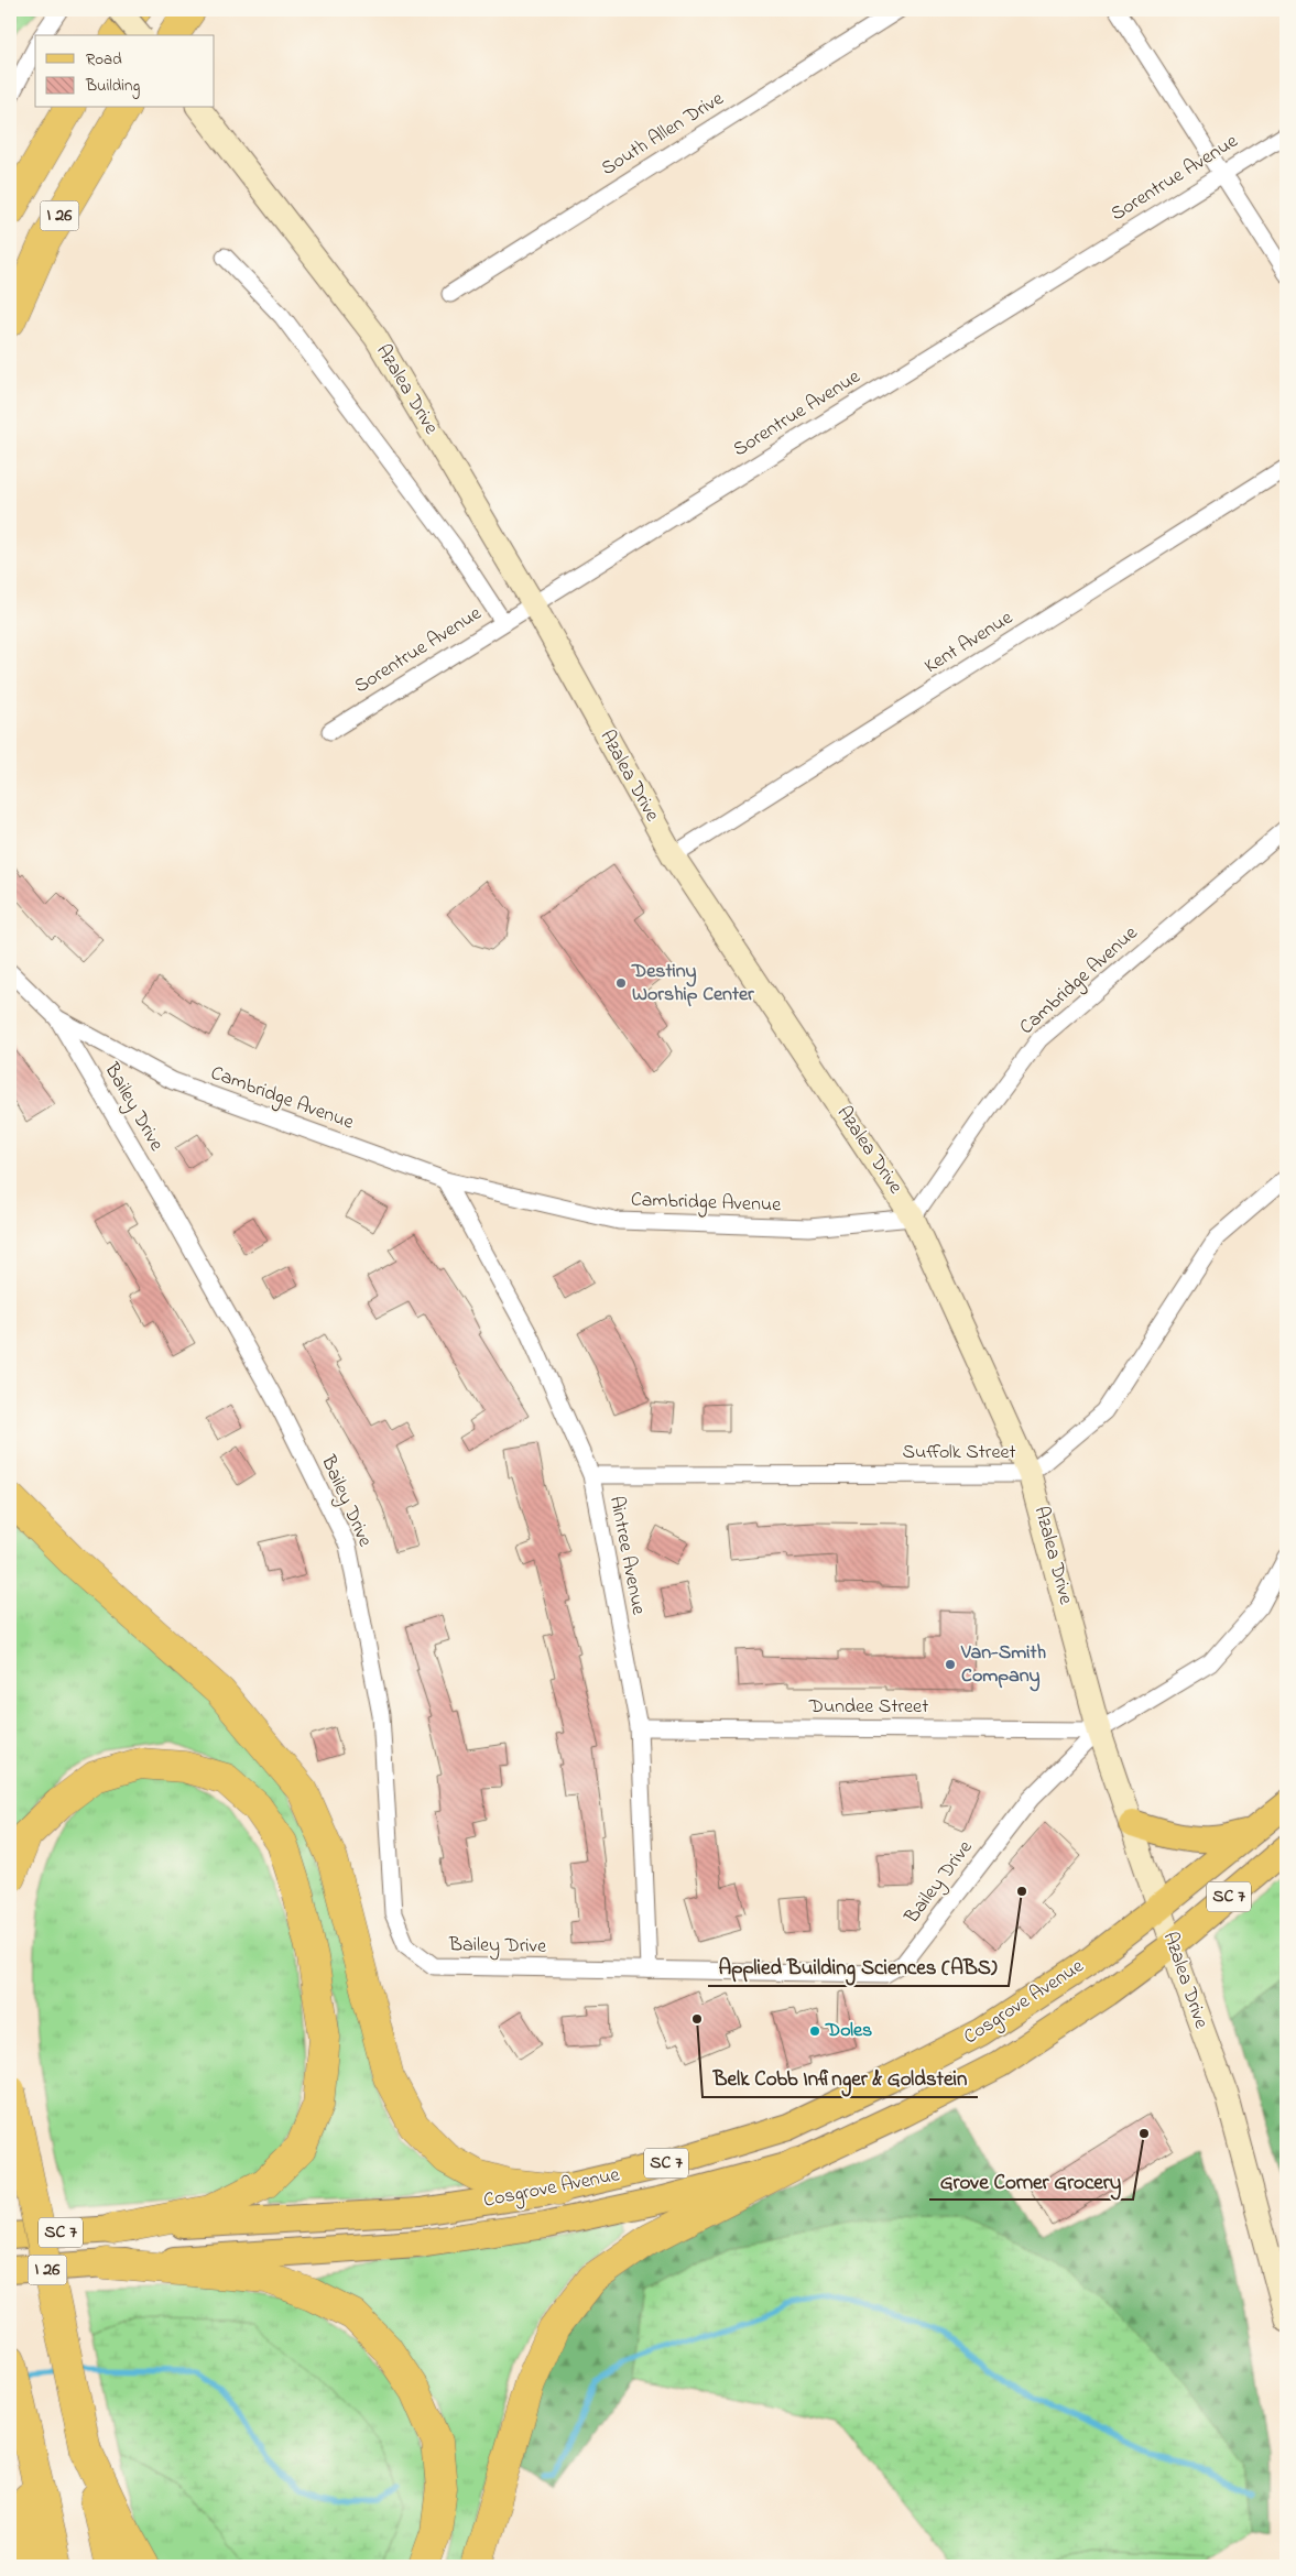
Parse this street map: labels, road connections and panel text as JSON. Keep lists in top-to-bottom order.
{
  "streets": {
    "highway": ["I 26"],
    "main road": ["SC 7", "Cosgrove Avenue"],
    "street": [
      "South Allen Drive",
      "Sorentrue Avenue",
      "Azalea Drive",
      "Kent Avenue",
      "Cambridge Avenue",
      "Bailey Drive",
      "Suffolk Street",
      "Aintree Avenue",
      "Dundee Street"
    ]
  },
  "crossings": [
    ["Sorentrue Avenue", "Azalea Drive"],
    ["Azalea Drive", "Kent Avenue"],
    ["Azalea Drive", "Cambridge Avenue"],
    ["Azalea Drive", "Bailey Drive"],
    ["Azalea Drive", "Suffolk Street"],
    ["Azalea Drive", "Dundee Street"],
    ["Azalea Drive", "Cosgrove Avenue"],
    ["Cambridge Avenue", "Bailey Drive"],
    ["Cambridge Avenue", "Aintree Avenue"],
    ["Bailey Drive", "Aintree Avenue"],
    ["Bailey Drive", "Dundee Street"],
    ["Suffolk Street", "Aintree Avenue"],
    ["Aintree Avenue", "Dundee Street"]
  ],
  "places": [
    "Destiny Worship Center",
    "Van-Smith Company",
    "Applied Building Sciences (ABS)",
    "Belk Cobb Infinger & Goldstein",
    "Doles",
    "Grove Corner Grocery"
  ],
  "legend": ["Road", "Building"]
}
